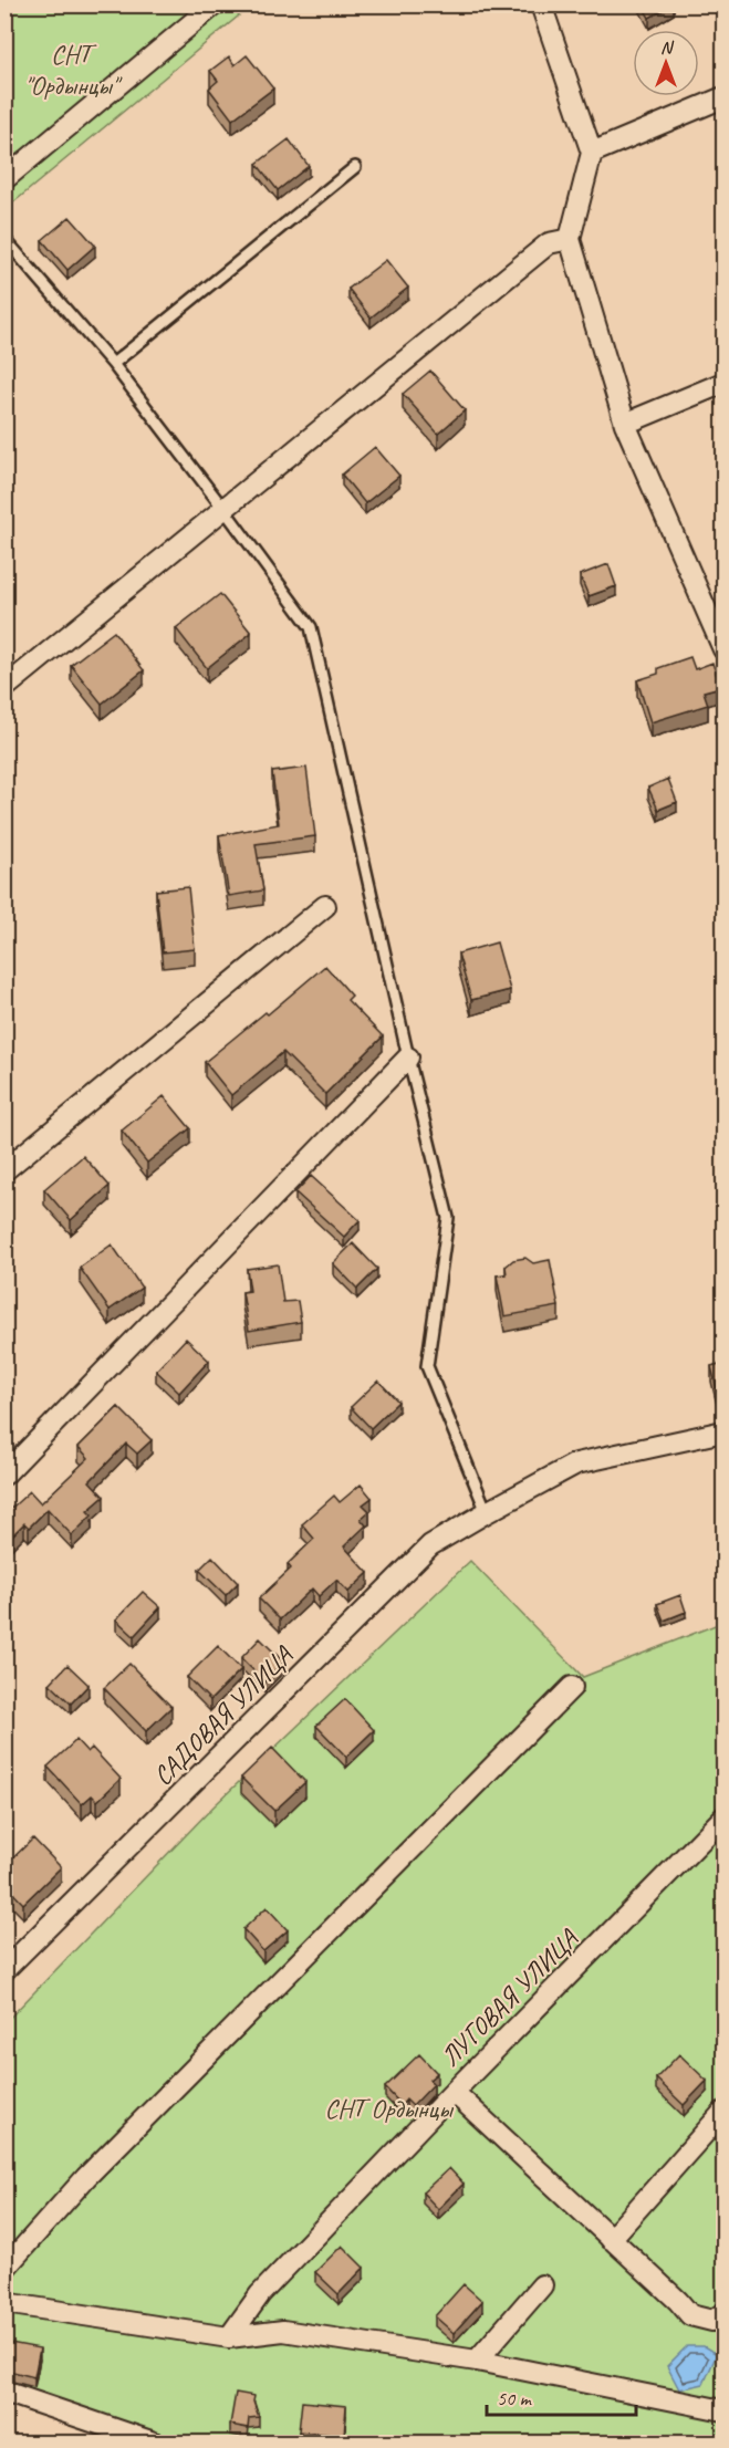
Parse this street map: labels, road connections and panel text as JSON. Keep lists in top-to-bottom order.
{
  "streets": {
    "street": ["САДОВАЯ УЛИЦА", "ЛУГОВАЯ УЛИЦА"]
  },
  "parks": ["СНТ \"Ордынцы\"", "СНТ Ордынцы"],
  "scale_bar": "50 m",
  "north": "top"
}
